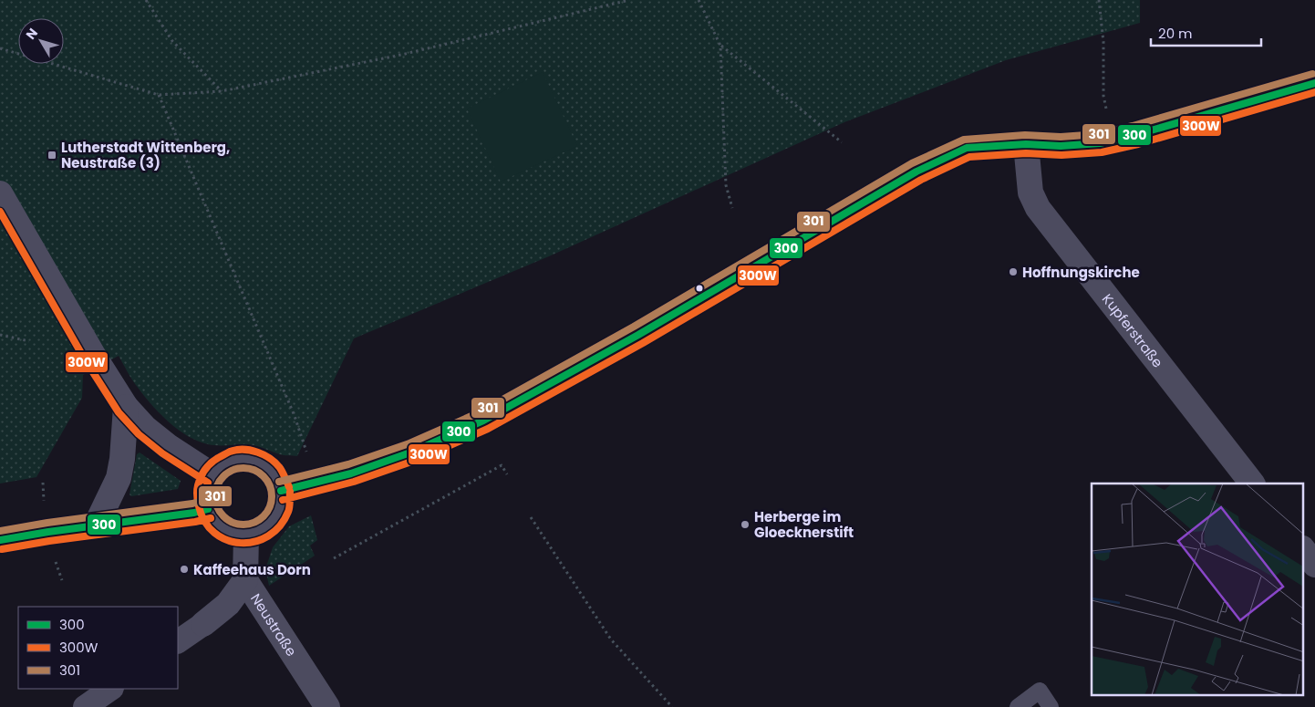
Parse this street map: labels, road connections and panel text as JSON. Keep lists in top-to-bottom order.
{
  "streets": {
    "street": ["Kupferstraße", "Neustraße"]
  },
  "places": {
    "transit": ["Lutherstadt Wittenberg, Neustraße (3)"],
    "other": ["Hoffnungskirche", "Herberge im Gloecknerstift", "Kaffeehaus Dorn"]
  },
  "lines": ["transit line 301", "transit line 300", "transit line 300W"],
  "legend": ["300", "300W", "301"],
  "scale_bar": "20 m",
  "north": "top left"
}
